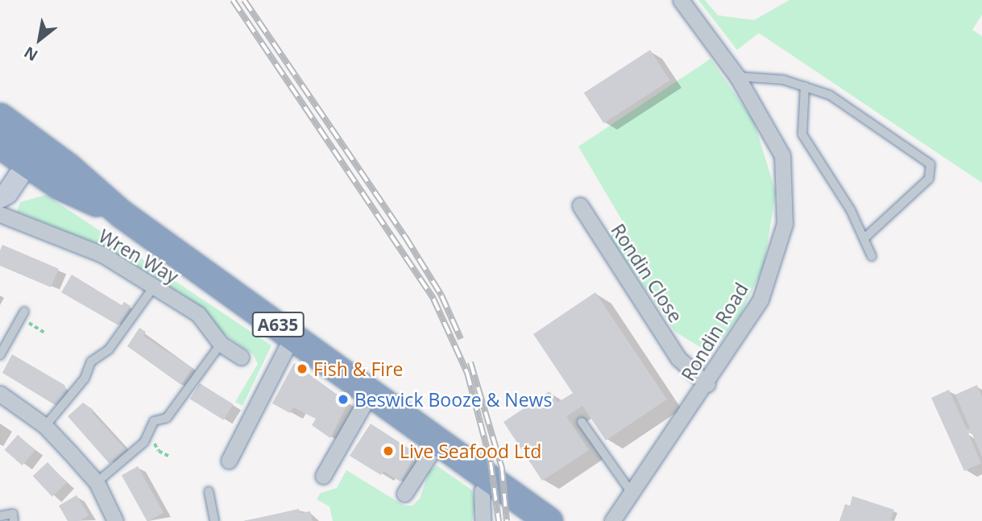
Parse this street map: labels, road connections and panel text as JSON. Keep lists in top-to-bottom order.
{
  "streets": {
    "highway": ["A635"],
    "street": ["Wren Way", "Rondin Close", "Rondin Road"]
  },
  "crossings": [
    ["Rondin Close", "Rondin Road"]
  ],
  "places": ["Fish & Fire", "Beswick Booze & News", "Live Seafood Ltd"],
  "north": "bottom left"
}
